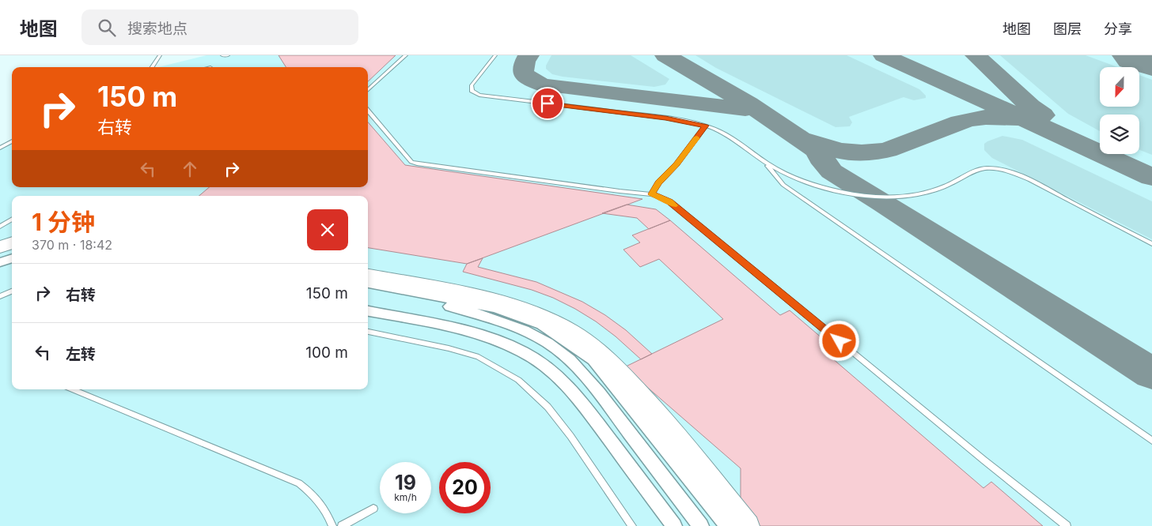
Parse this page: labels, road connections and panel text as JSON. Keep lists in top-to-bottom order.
{
  "north": "bottom",
  "page": {
    "header": "地图",
    "search": "搜索地点",
    "nav": ["地图", "图层", "分享"],
    "turn": ["150 m", "右转"],
    "heading": ["1 分钟", "370 m · 18:42"],
    "list": [
      {
        "name": "右转",
        "value": "150 m"
      },
      {
        "name": "左转",
        "value": "100 m"
      }
    ],
    "speed": "19 km/h",
    "limit": "20"
  }
}
